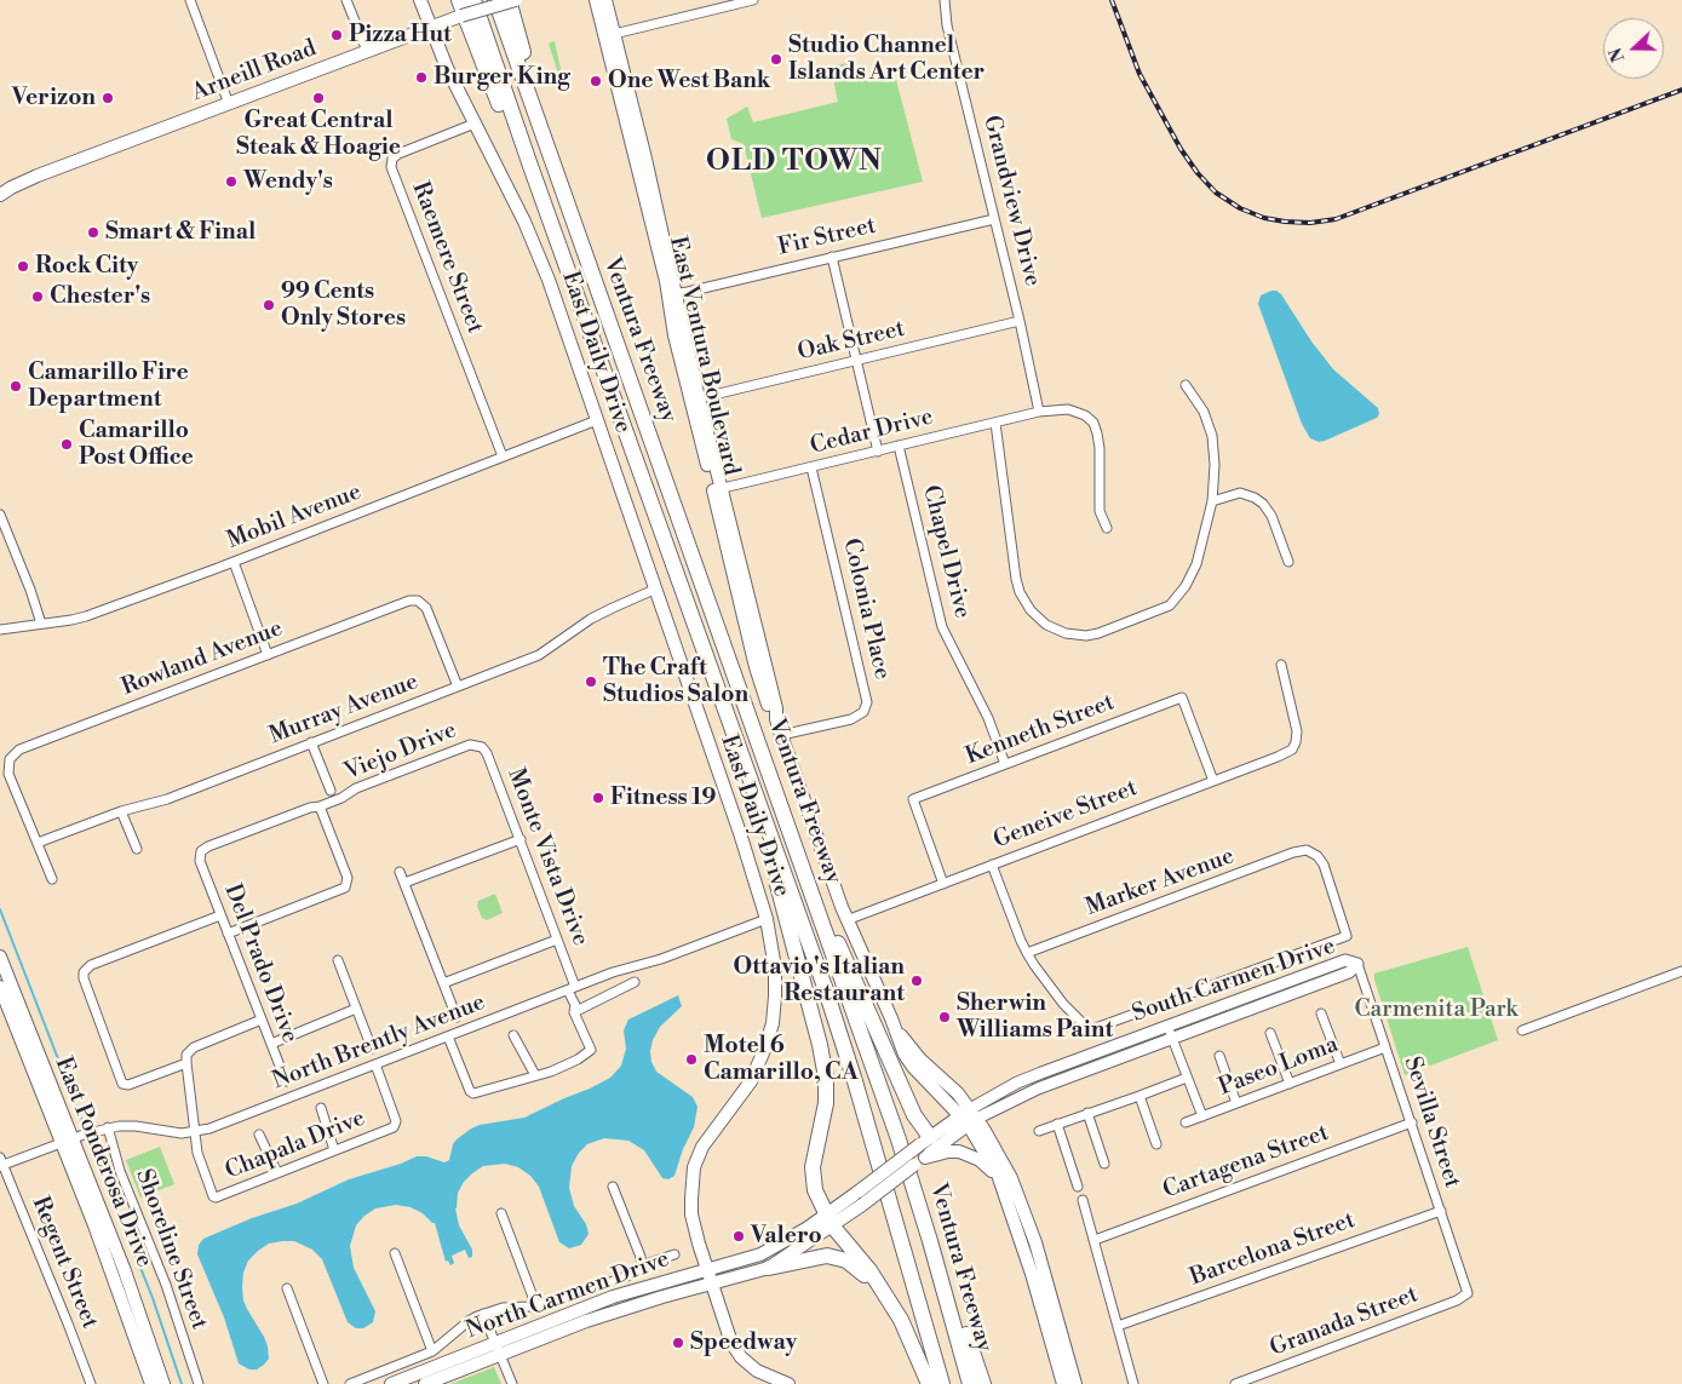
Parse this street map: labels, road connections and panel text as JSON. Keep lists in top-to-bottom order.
{
  "streets": {
    "highway": ["Ventura Freeway"],
    "main road": [
      "Arneill Road",
      "East Daily Drive",
      "East Ventura Boulevard",
      "East Ponderosa Drive",
      "North Carmen Drive"
    ],
    "street": [
      "Grandview Drive",
      "Fir Street",
      "Raemere Street",
      "Oak Street",
      "Cedar Drive",
      "Mobil Avenue",
      "Chapel Drive",
      "Colonia Place",
      "Rowland Avenue",
      "Murray Avenue",
      "Kenneth Street",
      "Viejo Drive",
      "Geneive Street",
      "Monte Vista Drive",
      "Marker Avenue",
      "Del Prado Drive",
      "South Carmen Drive",
      "North Brently Avenue",
      "Paseo Loma",
      "Sevilla Street",
      "Chapala Drive",
      "Cartagena Street",
      "Shoreline Street",
      "Barcelona Street",
      "Regent Street",
      "Granada Street"
    ]
  },
  "crossings": [
    ["Arneill Road", "East Daily Drive"],
    ["Grandview Drive", "Fir Street"],
    ["Grandview Drive", "Oak Street"],
    ["Grandview Drive", "Cedar Drive"],
    ["Fir Street", "East Ventura Boulevard"],
    ["Raemere Street", "East Daily Drive"],
    ["Raemere Street", "Mobil Avenue"],
    ["Oak Street", "East Ventura Boulevard"],
    ["East Daily Drive", "Mobil Avenue"],
    ["East Daily Drive", "Murray Avenue"],
    ["East Daily Drive", "North Brently Avenue"],
    ["East Daily Drive", "North Carmen Drive"],
    ["East Ventura Boulevard", "Cedar Drive"],
    ["East Ventura Boulevard", "Colonia Place"],
    ["East Ventura Boulevard", "Geneive Street"],
    ["East Ventura Boulevard", "South Carmen Drive"],
    ["East Ventura Boulevard", "North Carmen Drive"],
    ["Cedar Drive", "Chapel Drive"],
    ["Cedar Drive", "Colonia Place"],
    ["Chapel Drive", "Kenneth Street"],
    ["Rowland Avenue", "Murray Avenue"],
    ["Kenneth Street", "Geneive Street"],
    ["Viejo Drive", "Monte Vista Drive"],
    ["Viejo Drive", "Del Prado Drive"],
    ["Monte Vista Drive", "North Brently Avenue"],
    ["South Carmen Drive", "Sevilla Street"],
    ["South Carmen Drive", "North Carmen Drive"],
    ["North Brently Avenue", "Chapala Drive"],
    ["North Brently Avenue", "East Ponderosa Drive"],
    ["North Brently Avenue", "Shoreline Street"],
    ["North Brently Avenue", "Regent Street"],
    ["Paseo Loma", "Sevilla Street"],
    ["Sevilla Street", "Cartagena Street"],
    ["Sevilla Street", "Barcelona Street"],
    ["Sevilla Street", "Granada Street"]
  ],
  "districts": ["OLD TOWN"],
  "parks": ["Carmenita Park"],
  "places": [
    "Pizza Hut",
    "Studio Channel Islands Art Center",
    "Burger King",
    "One West Bank",
    "Verizon",
    "Great Central Steak & Hoagie",
    "Wendy's",
    "Smart & Final",
    "Rock City",
    "Chester's",
    "99 Cents Only Stores",
    "Camarillo Fire Department",
    "Camarillo Post Office",
    "The Craft Studios Salon",
    "Fitness 19",
    "Ottavio's Italian Restaurant",
    "Sherwin Williams Paint",
    "Motel 6 Camarillo, CA",
    "Valero",
    "Speedway"
  ],
  "north": "left"
}
